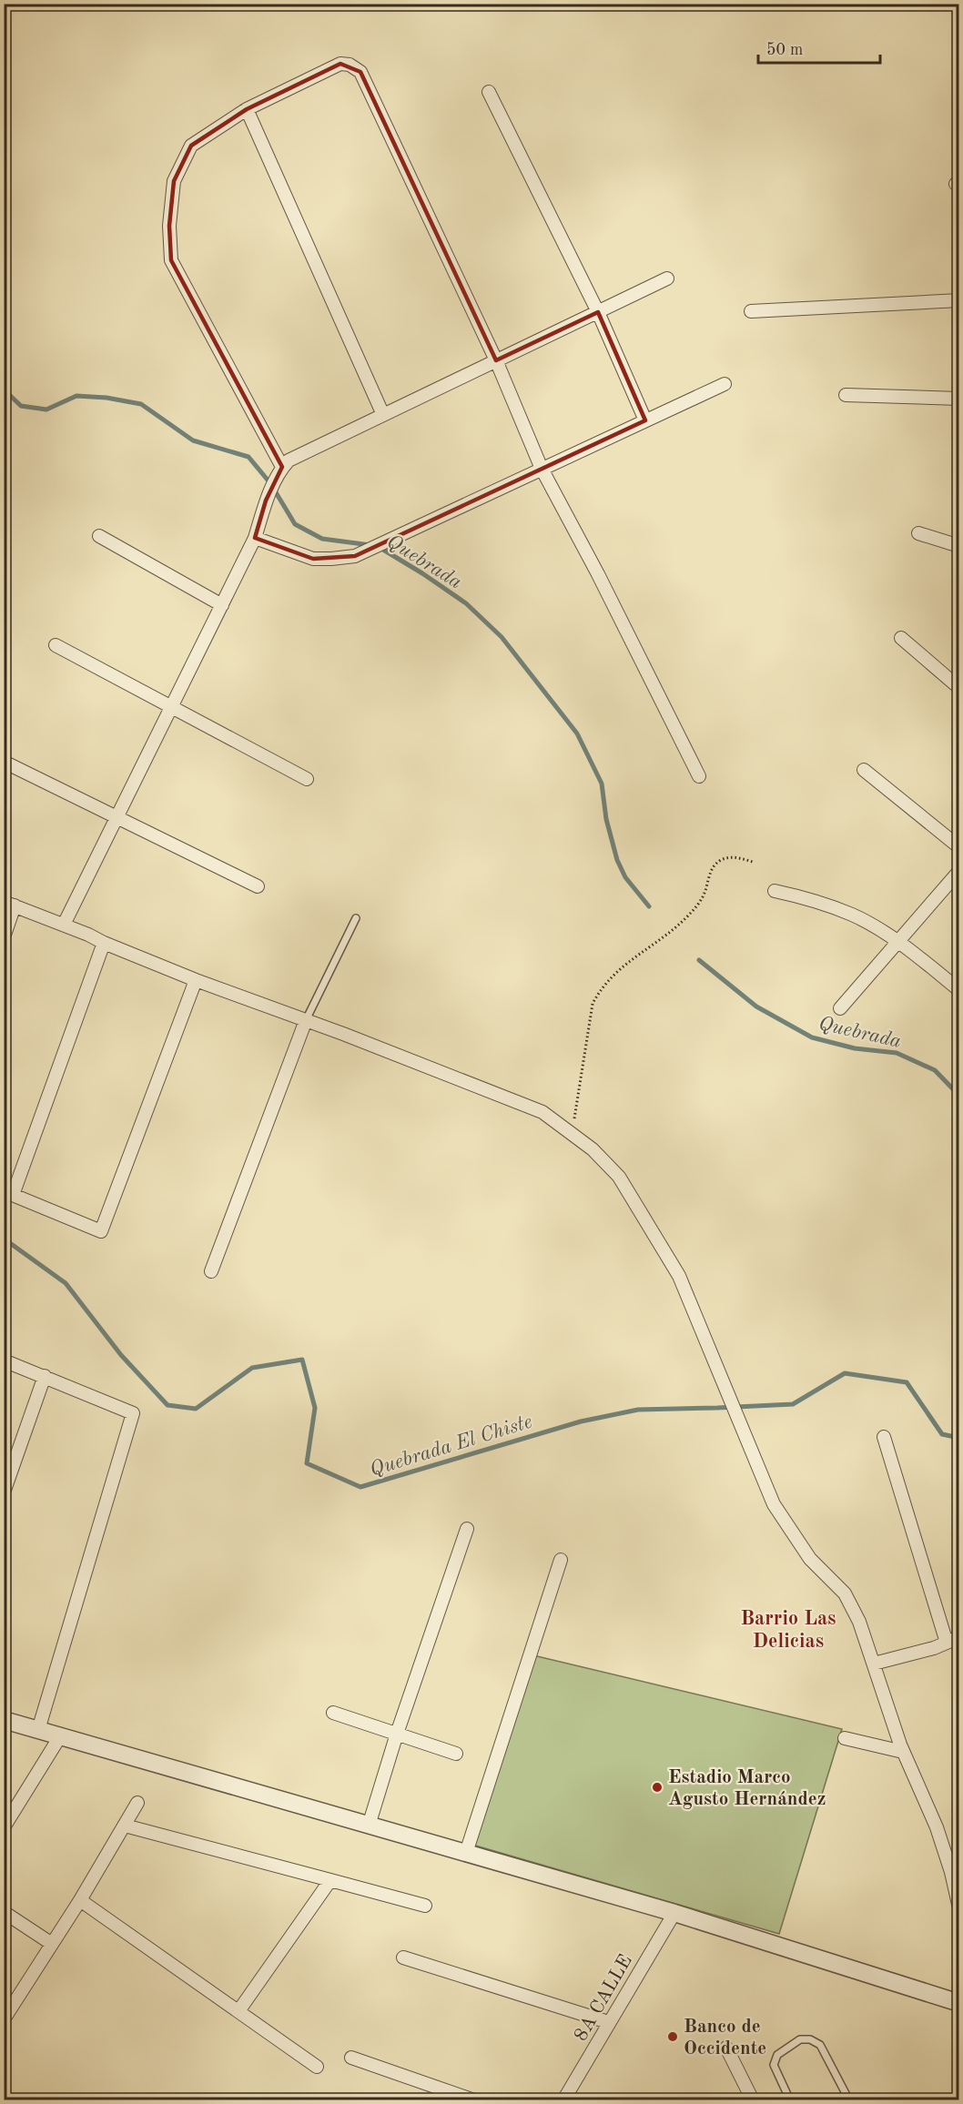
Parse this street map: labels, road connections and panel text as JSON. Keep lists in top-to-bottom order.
{
  "streets": {
    "street": ["8A CALLE"]
  },
  "districts": ["Barrio Las Delicias"],
  "water": ["Quebrada", "Quebrada El Chiste"],
  "places": ["Estadio Marco Agusto Hernández", "Banco de Occidente"],
  "scale_bar": "50 m"
}
